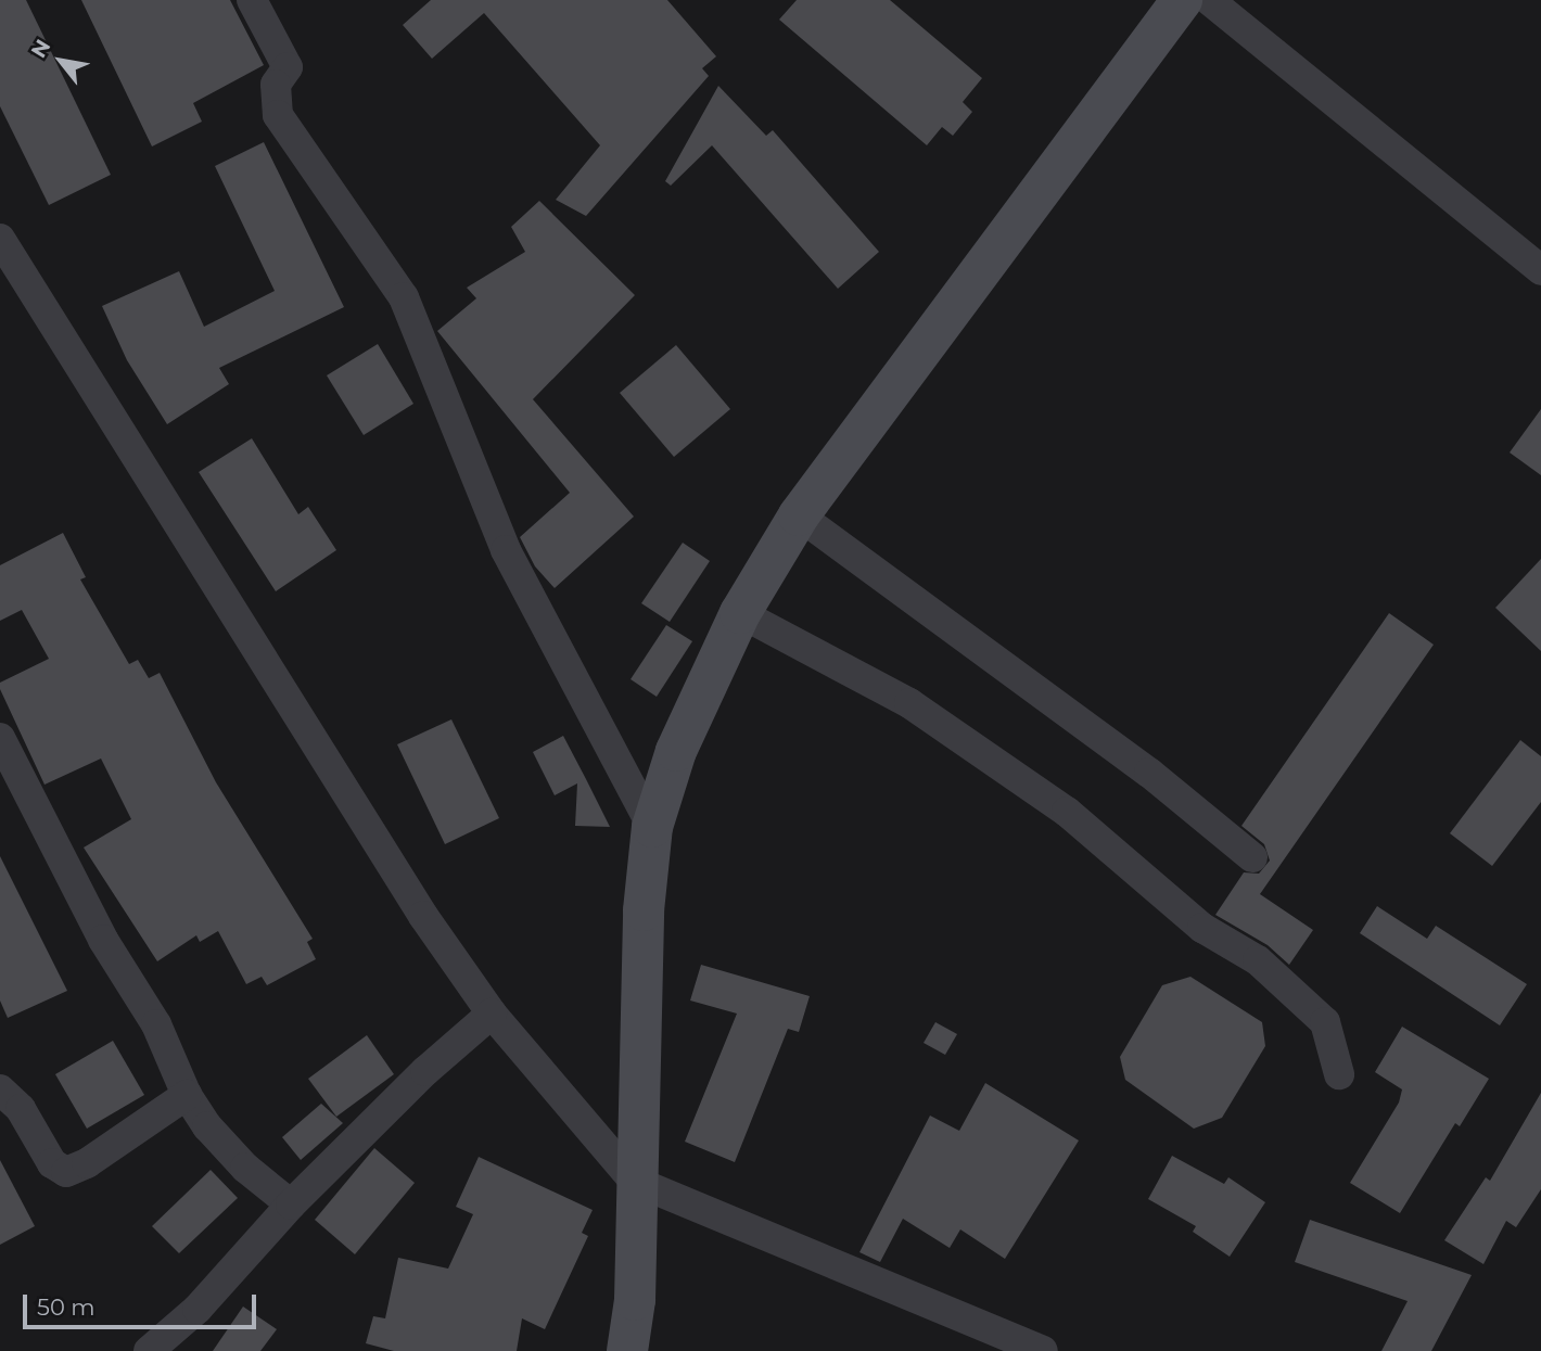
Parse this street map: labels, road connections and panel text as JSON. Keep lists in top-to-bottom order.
{
  "scale_bar": "50 m",
  "north": "top left"
}
